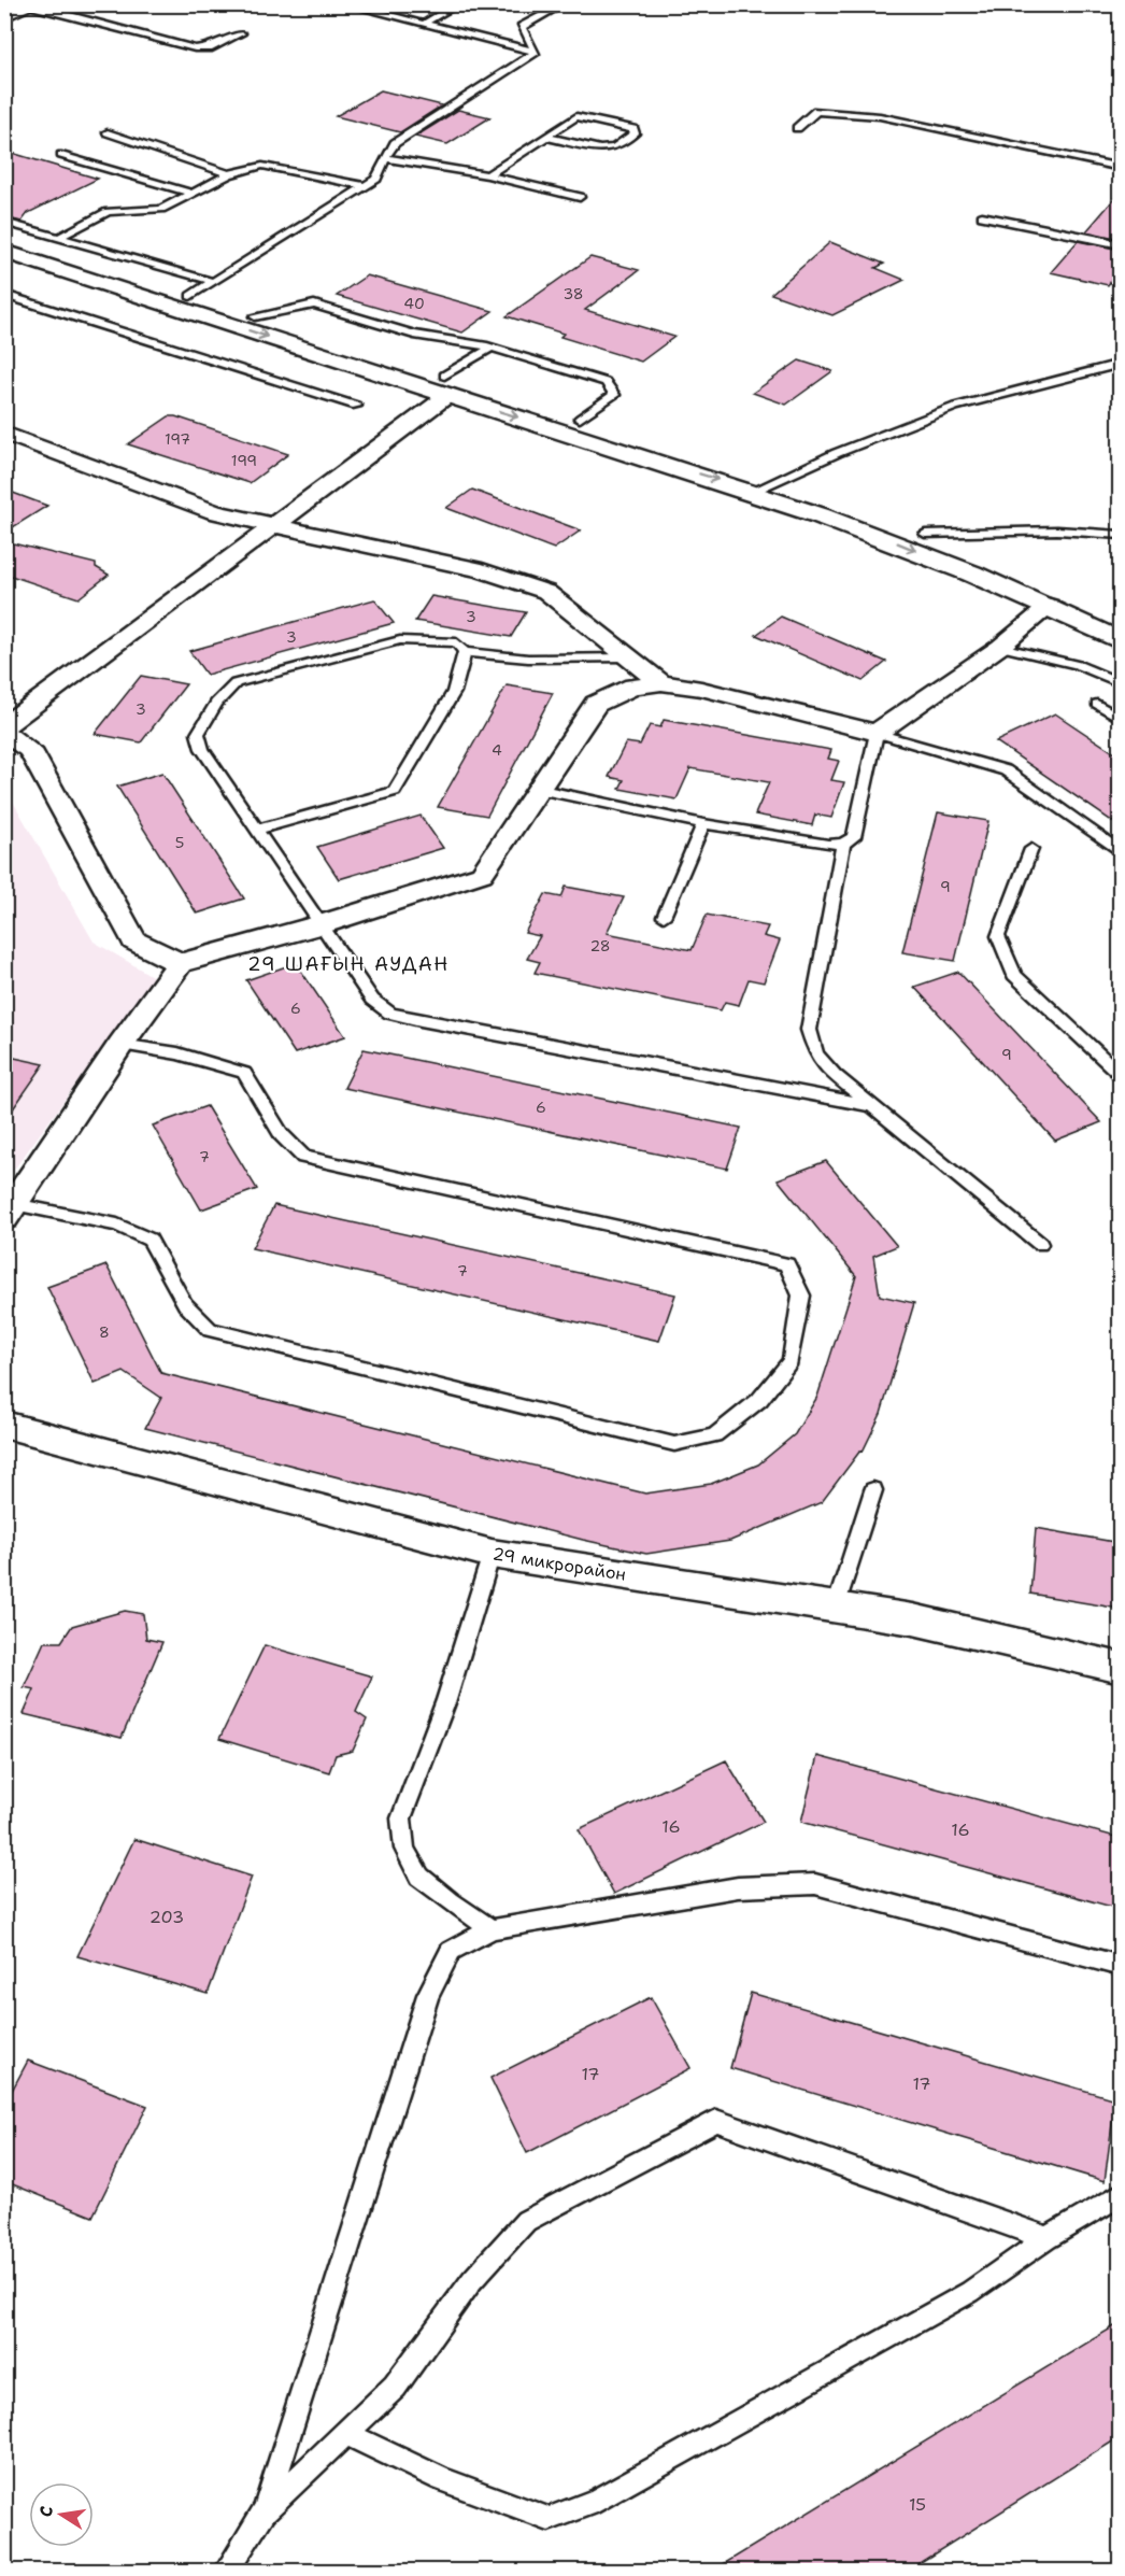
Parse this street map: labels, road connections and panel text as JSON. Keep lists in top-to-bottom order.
{
  "streets": {
    "street": ["29 микрорайон"]
  },
  "districts": ["29 ШАҒЫН АУДАН"],
  "house_numbers": [
    "38",
    "40",
    "197",
    "199",
    "3",
    "3",
    "3",
    "4",
    "5",
    "9",
    "28",
    "6",
    "9",
    "6",
    "7",
    "7",
    "8",
    "16",
    "16",
    "203",
    "17",
    "17",
    "15"
  ],
  "north": "left"
}
